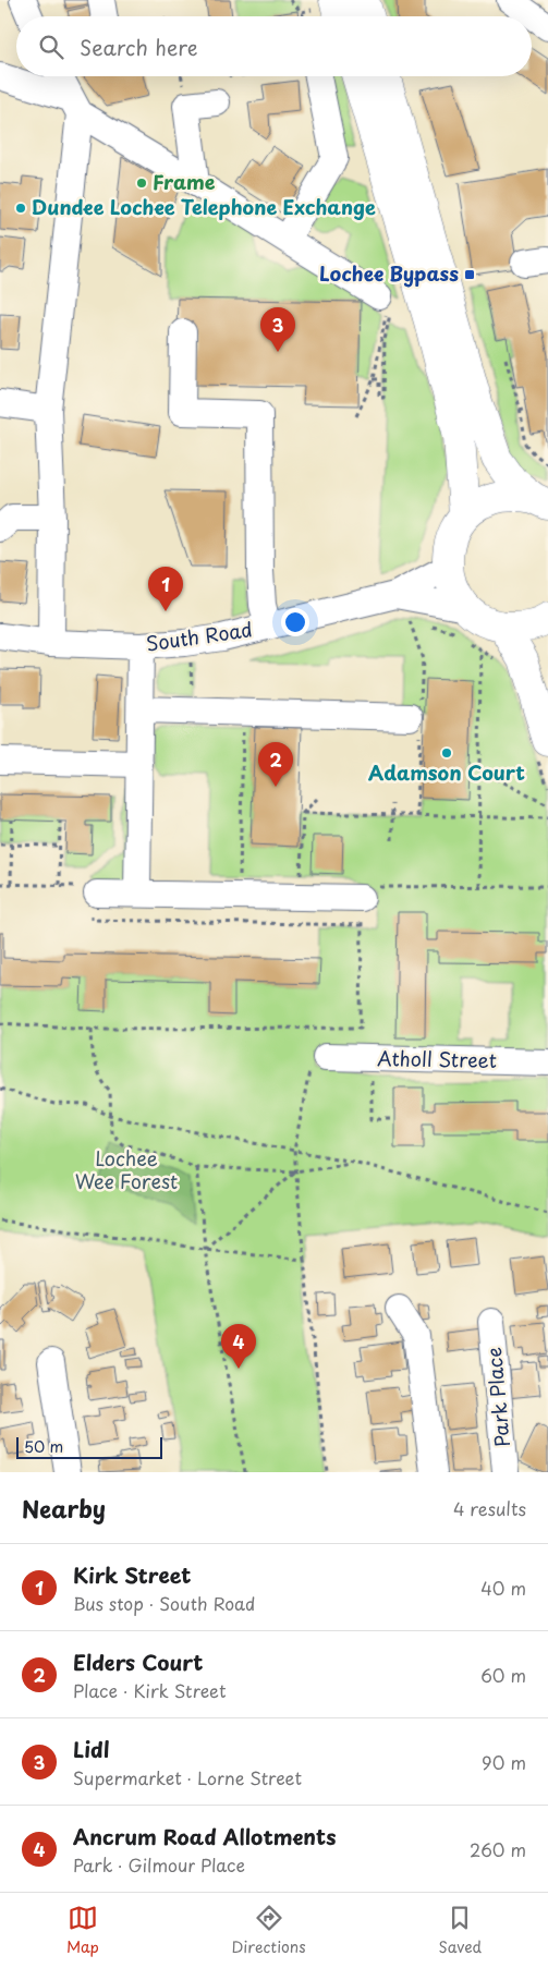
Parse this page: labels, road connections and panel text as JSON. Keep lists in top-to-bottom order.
{
  "streets": {
    "street": ["South Road", "Atholl Street", "Park Place"]
  },
  "parks": ["Lochee Wee Forest"],
  "places": {
    "other": ["Frame", "Dundee Lochee Telephone Exchange", "Adamson Court"],
    "transit": ["Lochee Bypass"]
  },
  "scale_bar": "50 m",
  "page": {
    "search": "Search here",
    "pins": [
      "3",
      "1",
      "2",
      "4"
    ],
    "scale": "50 m",
    "heading": ["Nearby", "4 results"],
    "list": [
      {
        "mark": "1",
        "name": "Kirk Street",
        "note": "Bus stop · South Road",
        "value": "40 m"
      },
      {
        "mark": "2",
        "name": "Elders Court",
        "note": "Place · Kirk Street",
        "value": "60 m"
      },
      {
        "mark": "3",
        "name": "Lidl",
        "note": "Supermarket · Lorne Street",
        "value": "90 m"
      },
      {
        "mark": "4",
        "name": "Ancrum Road Allotments",
        "note": "Park · Gilmour Place",
        "value": "260 m"
      }
    ],
    "nav": ["Map", "Directions", "Saved"]
  }
}
